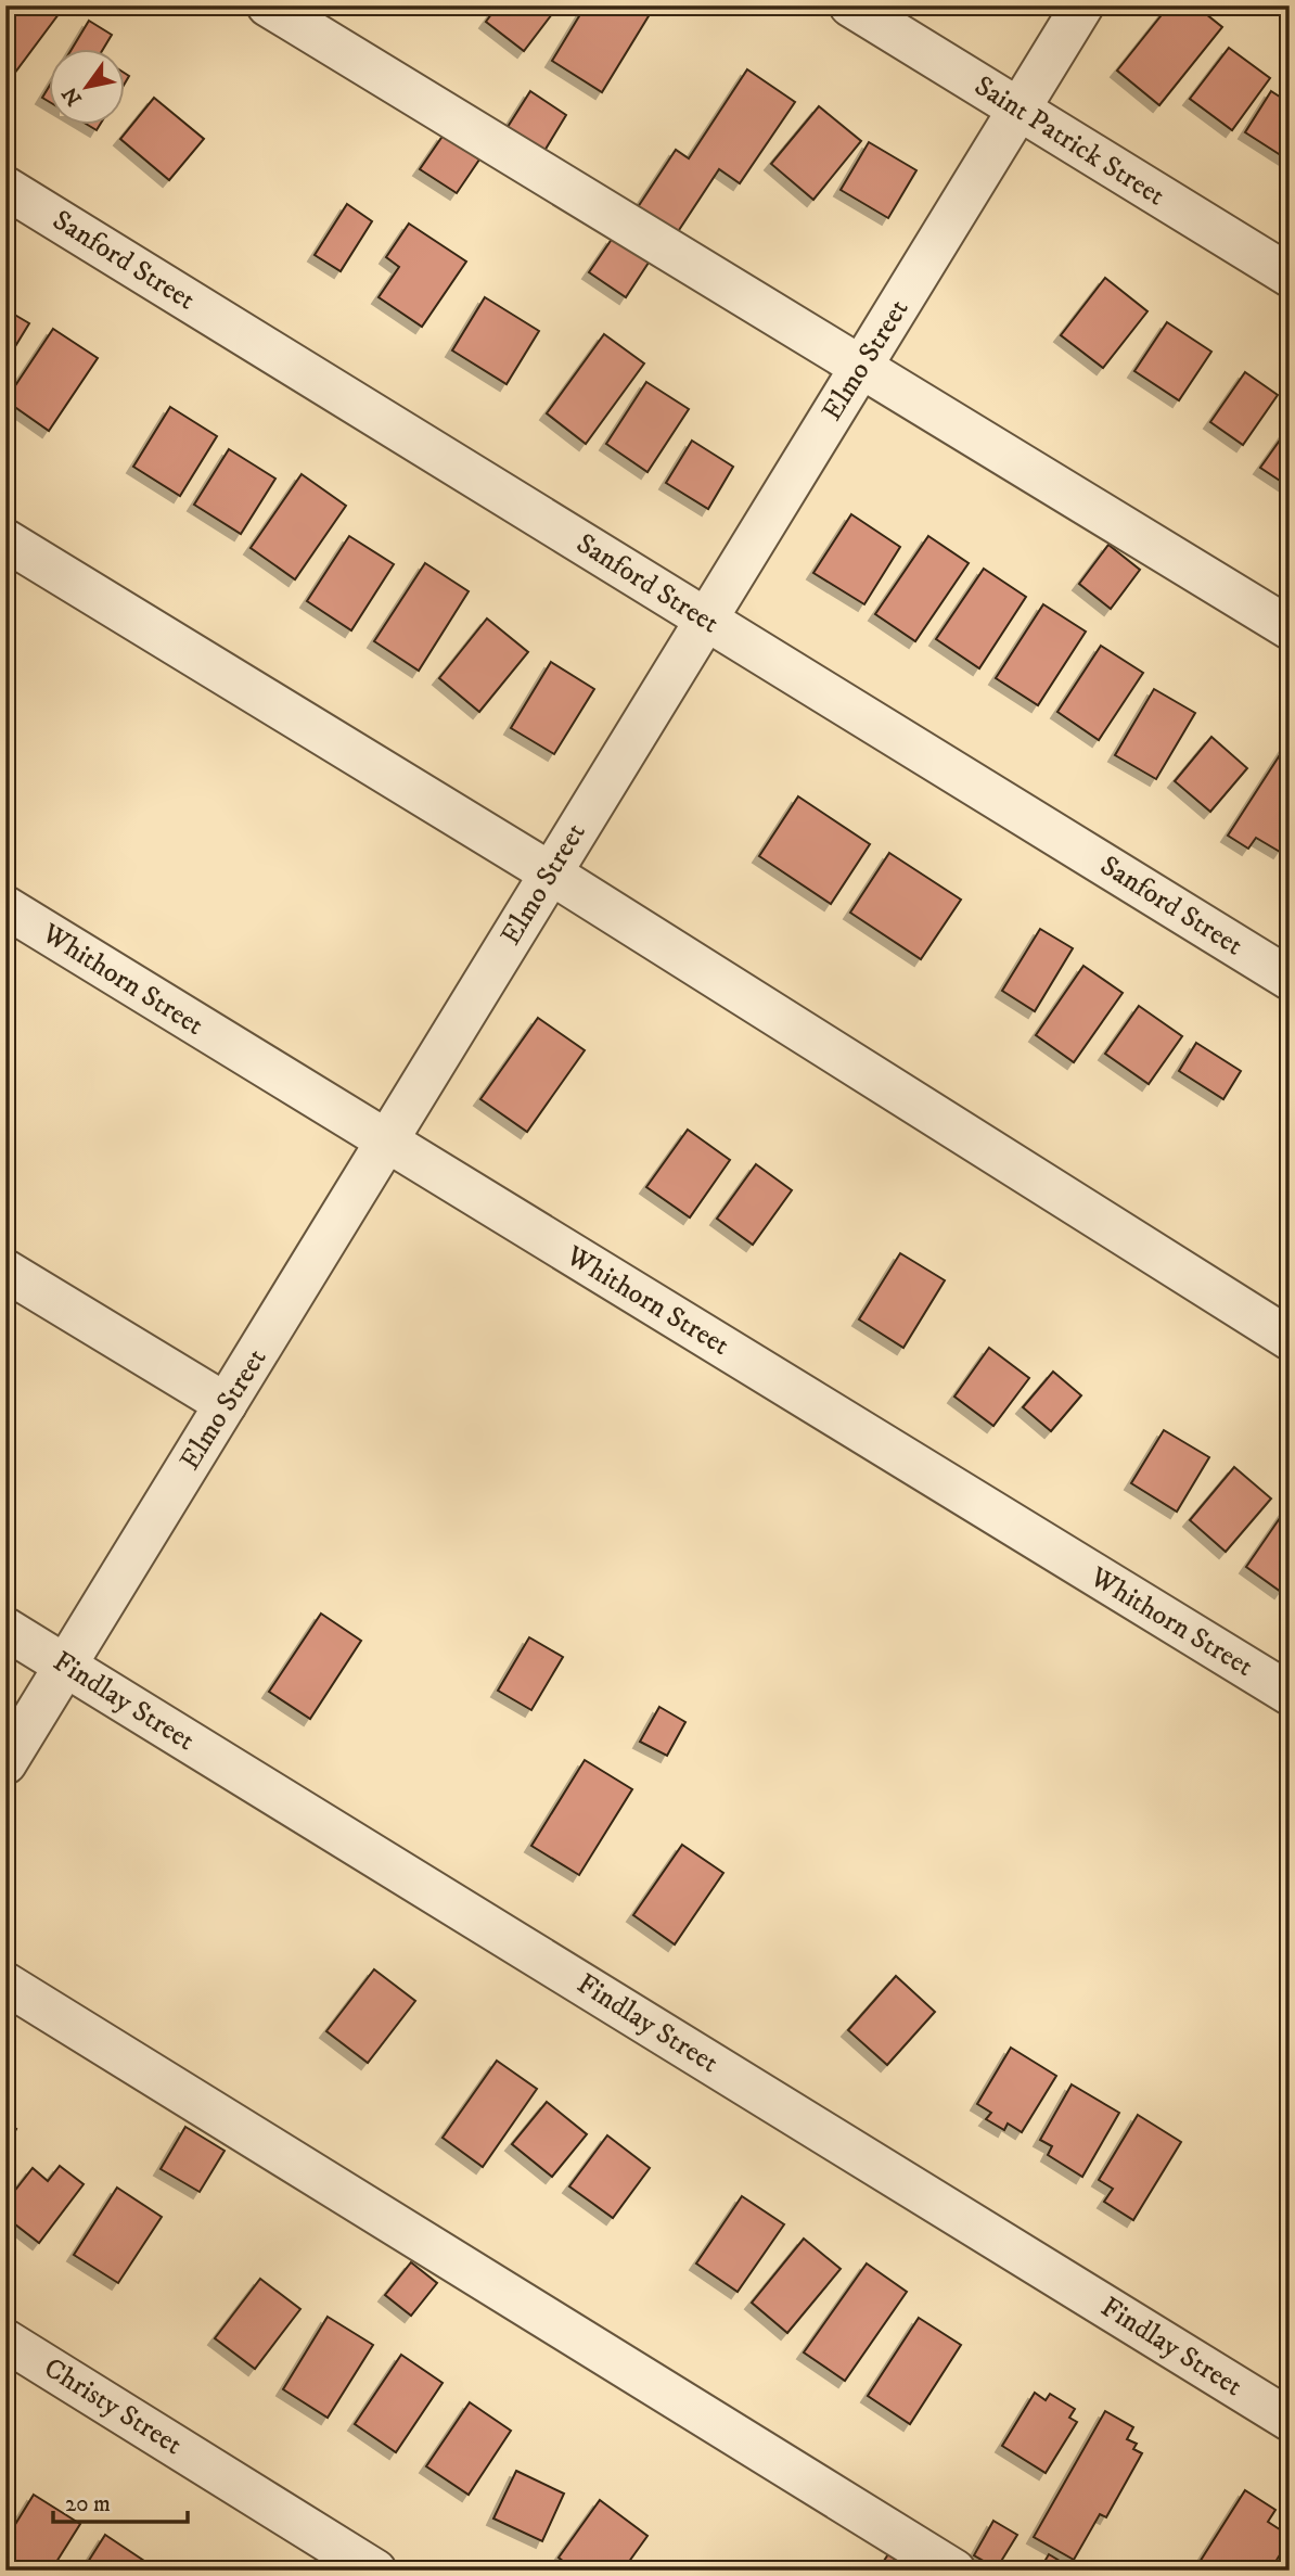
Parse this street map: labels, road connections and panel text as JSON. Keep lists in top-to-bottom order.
{
  "streets": {
    "street": [
      "Saint Patrick Street",
      "Sanford Street",
      "Elmo Street",
      "Whithorn Street",
      "Findlay Street",
      "Christy Street"
    ]
  },
  "crossings": [
    ["Saint Patrick Street", "Elmo Street"],
    ["Sanford Street", "Elmo Street"],
    ["Elmo Street", "Whithorn Street"],
    ["Elmo Street", "Findlay Street"]
  ],
  "scale_bar": "20 m",
  "north": "bottom left"
}
